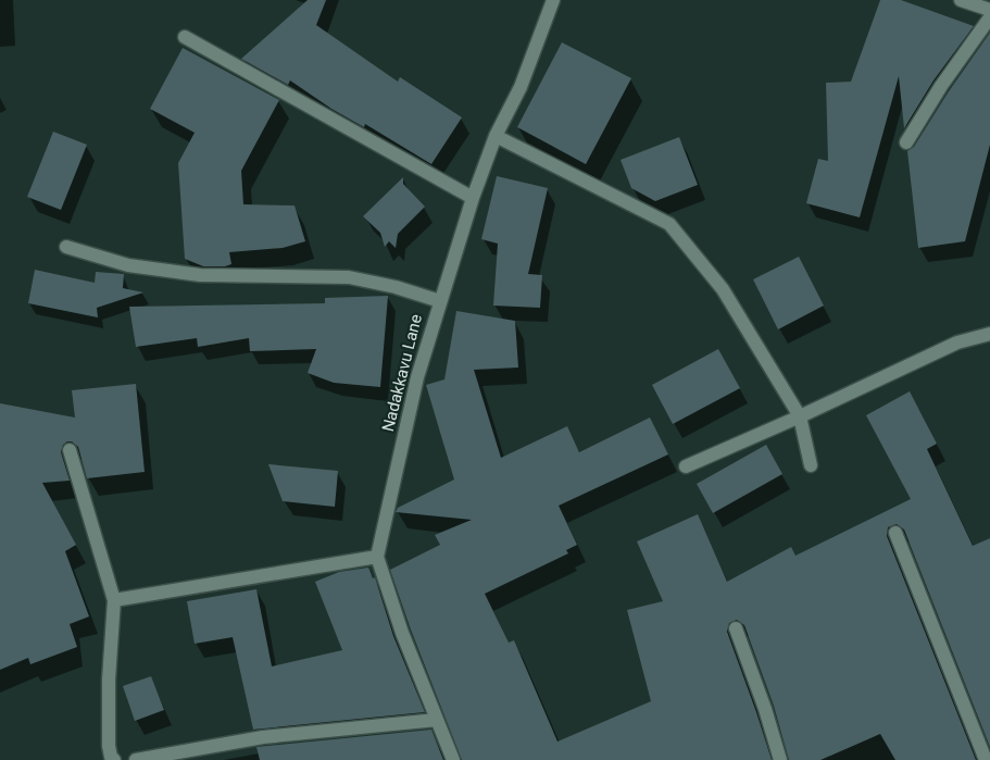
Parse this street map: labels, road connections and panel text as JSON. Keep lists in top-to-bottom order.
{
  "streets": {
    "street": ["Nadakkavu Lane"]
  }
}
